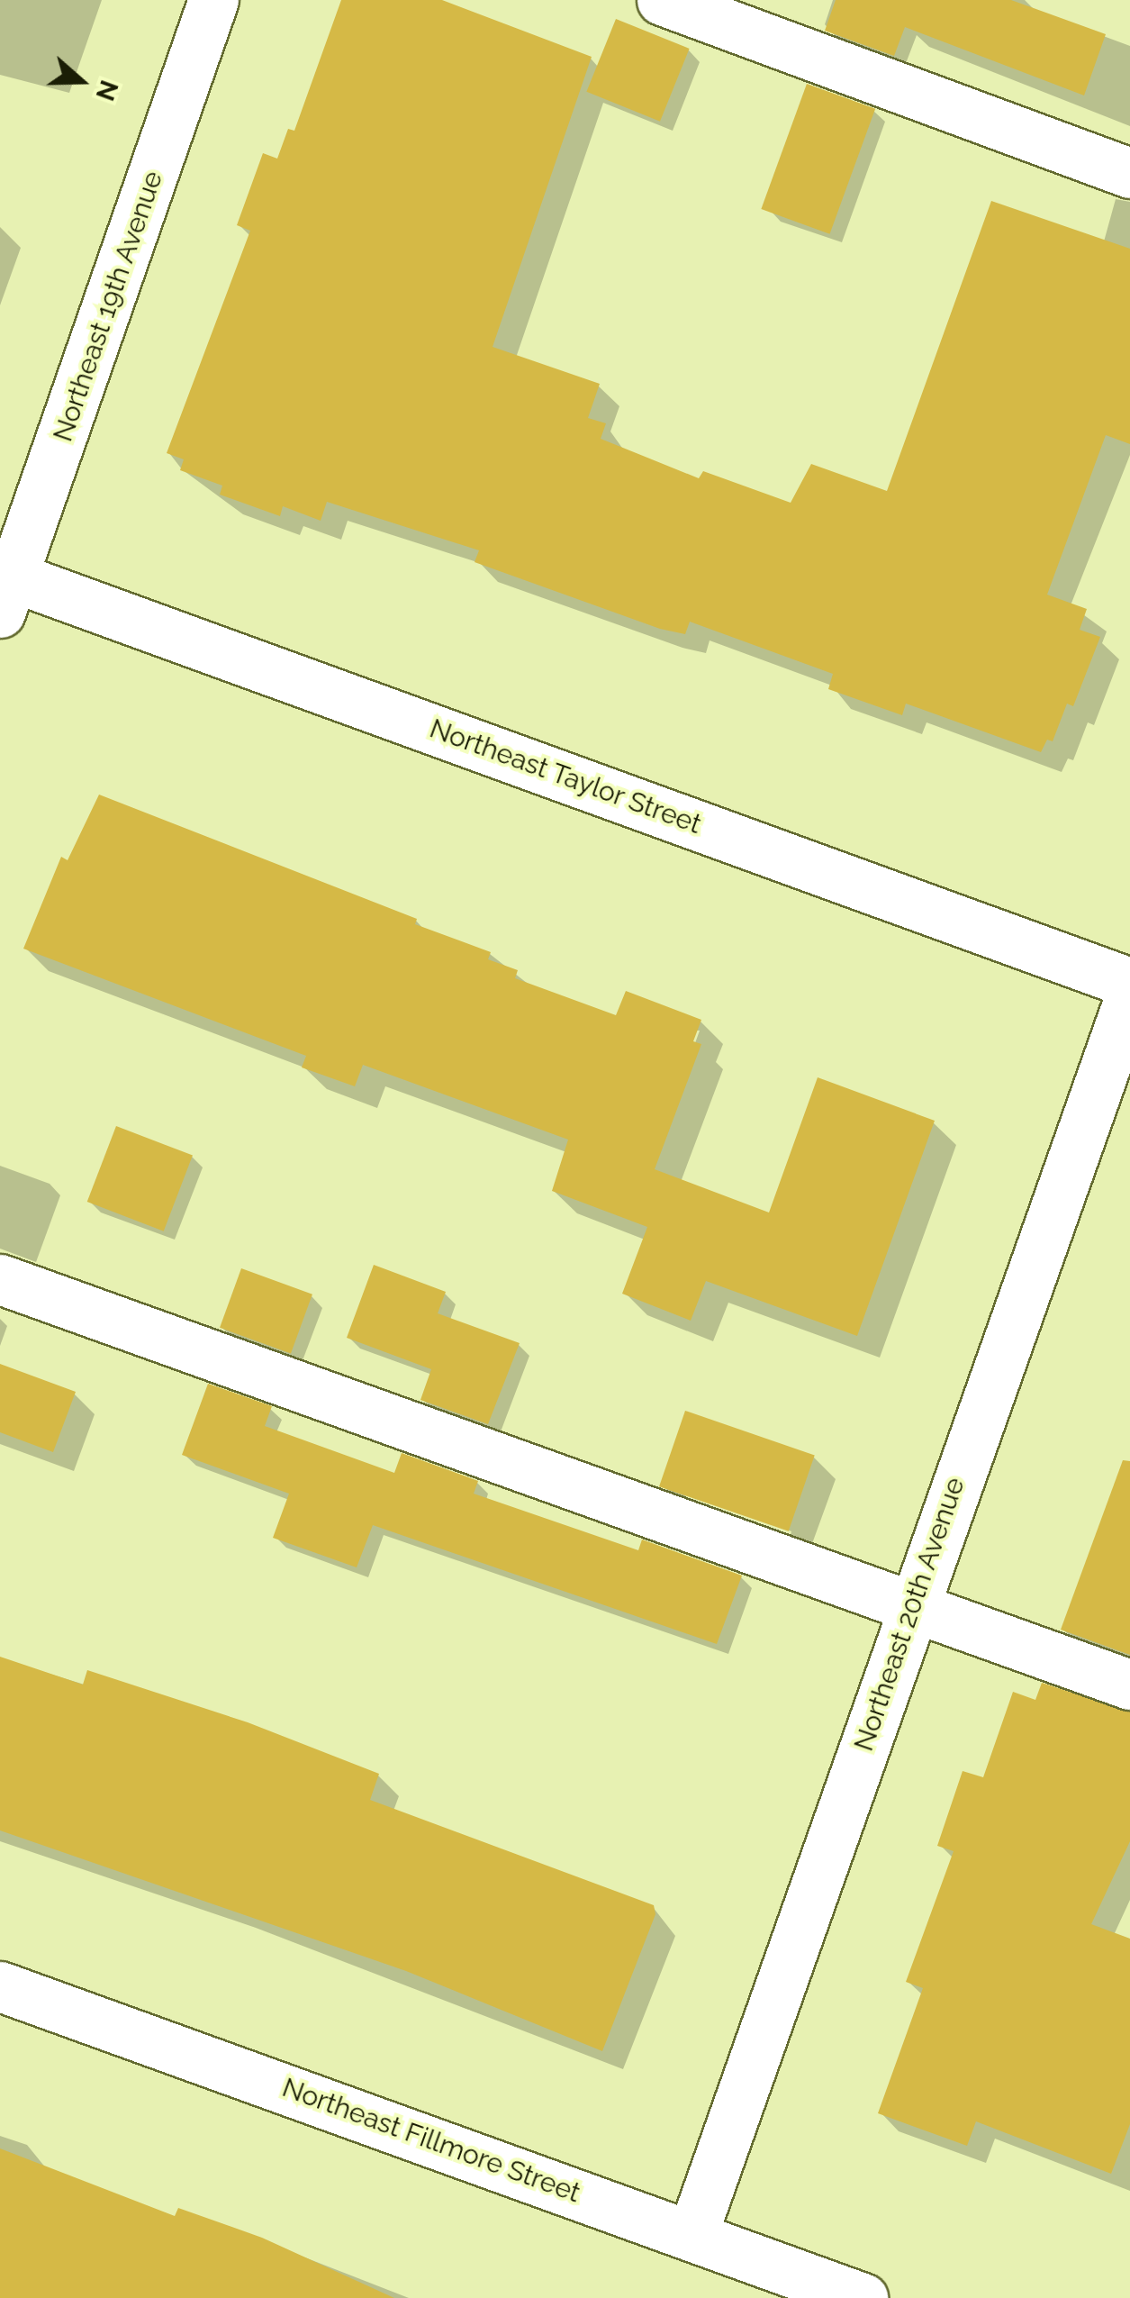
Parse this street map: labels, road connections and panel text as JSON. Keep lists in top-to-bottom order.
{
  "streets": {
    "street": [
      "Northeast 19th Avenue",
      "Northeast Taylor Street",
      "Northeast 20th Avenue",
      "Northeast Fillmore Street"
    ]
  },
  "crossings": [
    ["Northeast 19th Avenue", "Northeast Taylor Street"],
    ["Northeast 20th Avenue", "Northeast Fillmore Street"]
  ],
  "north": "right"
}
